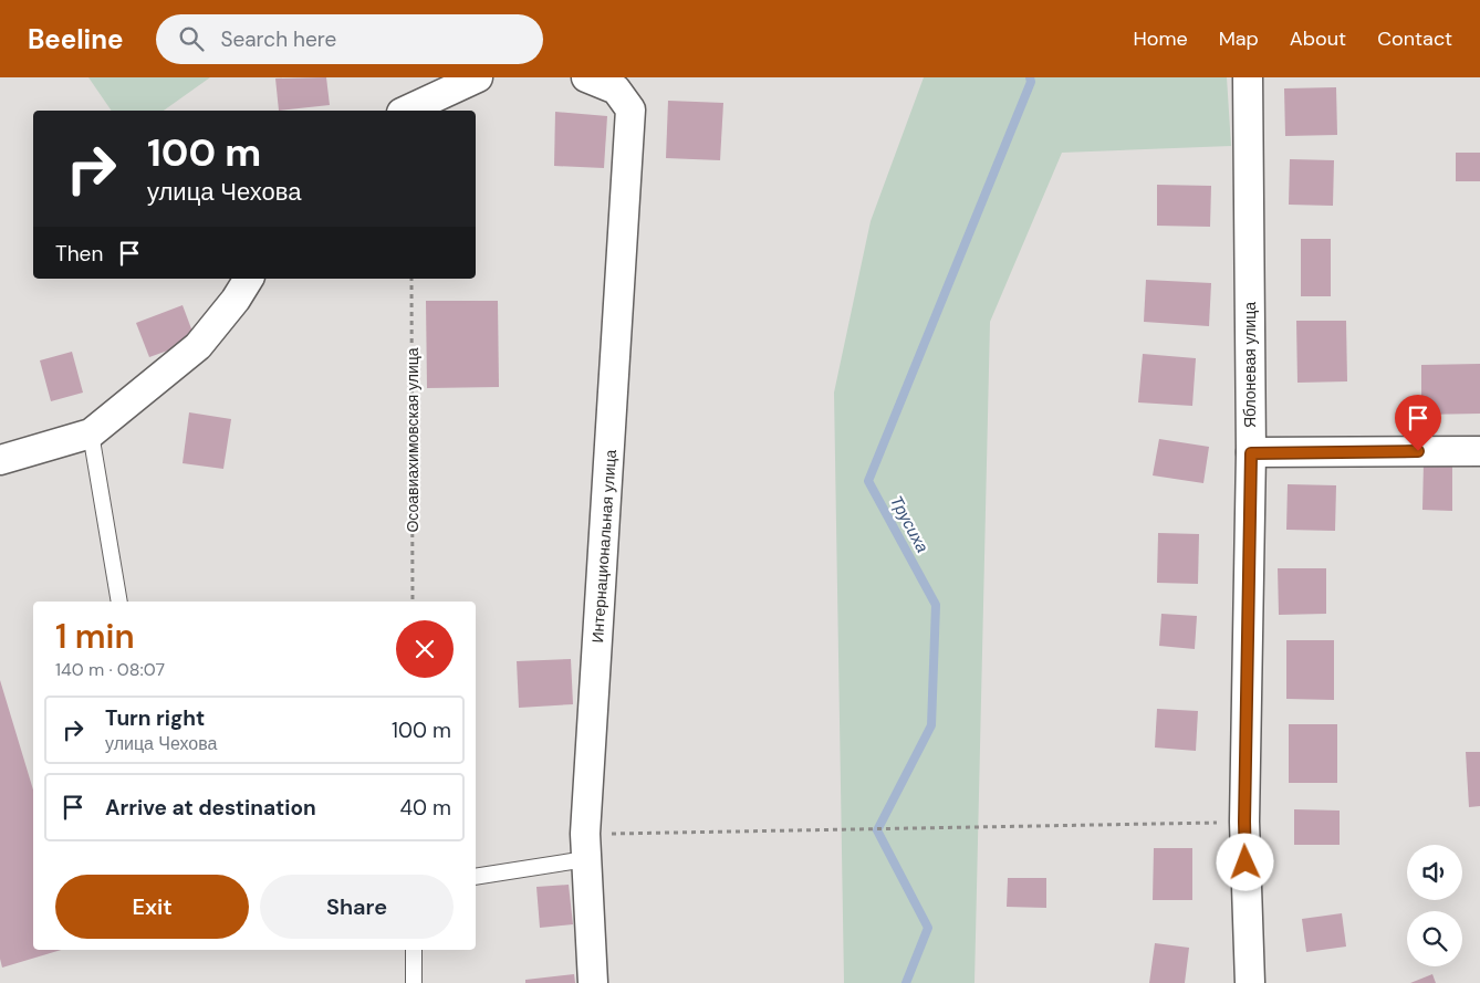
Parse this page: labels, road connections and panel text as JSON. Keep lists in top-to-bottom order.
{
  "streets": {
    "street": ["Яблоневая улица", "Интернациональная улица"],
    "path": ["Осоавиахимовская улица"]
  },
  "water": ["Трусиха"],
  "page": {
    "header": "Beeline",
    "search": "Search here",
    "nav": [
      "Home",
      "Map",
      "About",
      "Contact"
    ],
    "turn": ["100 m", "улица Чехова"],
    "then": "Then",
    "heading": ["1 min", "140 m · 08:07"],
    "list": [
      {
        "name": "Turn right",
        "note": "улица Чехова",
        "value": "100 m"
      },
      {
        "name": "Arrive at destination",
        "value": "40 m"
      }
    ],
    "buttons": ["Exit", "Share"]
  }
}
